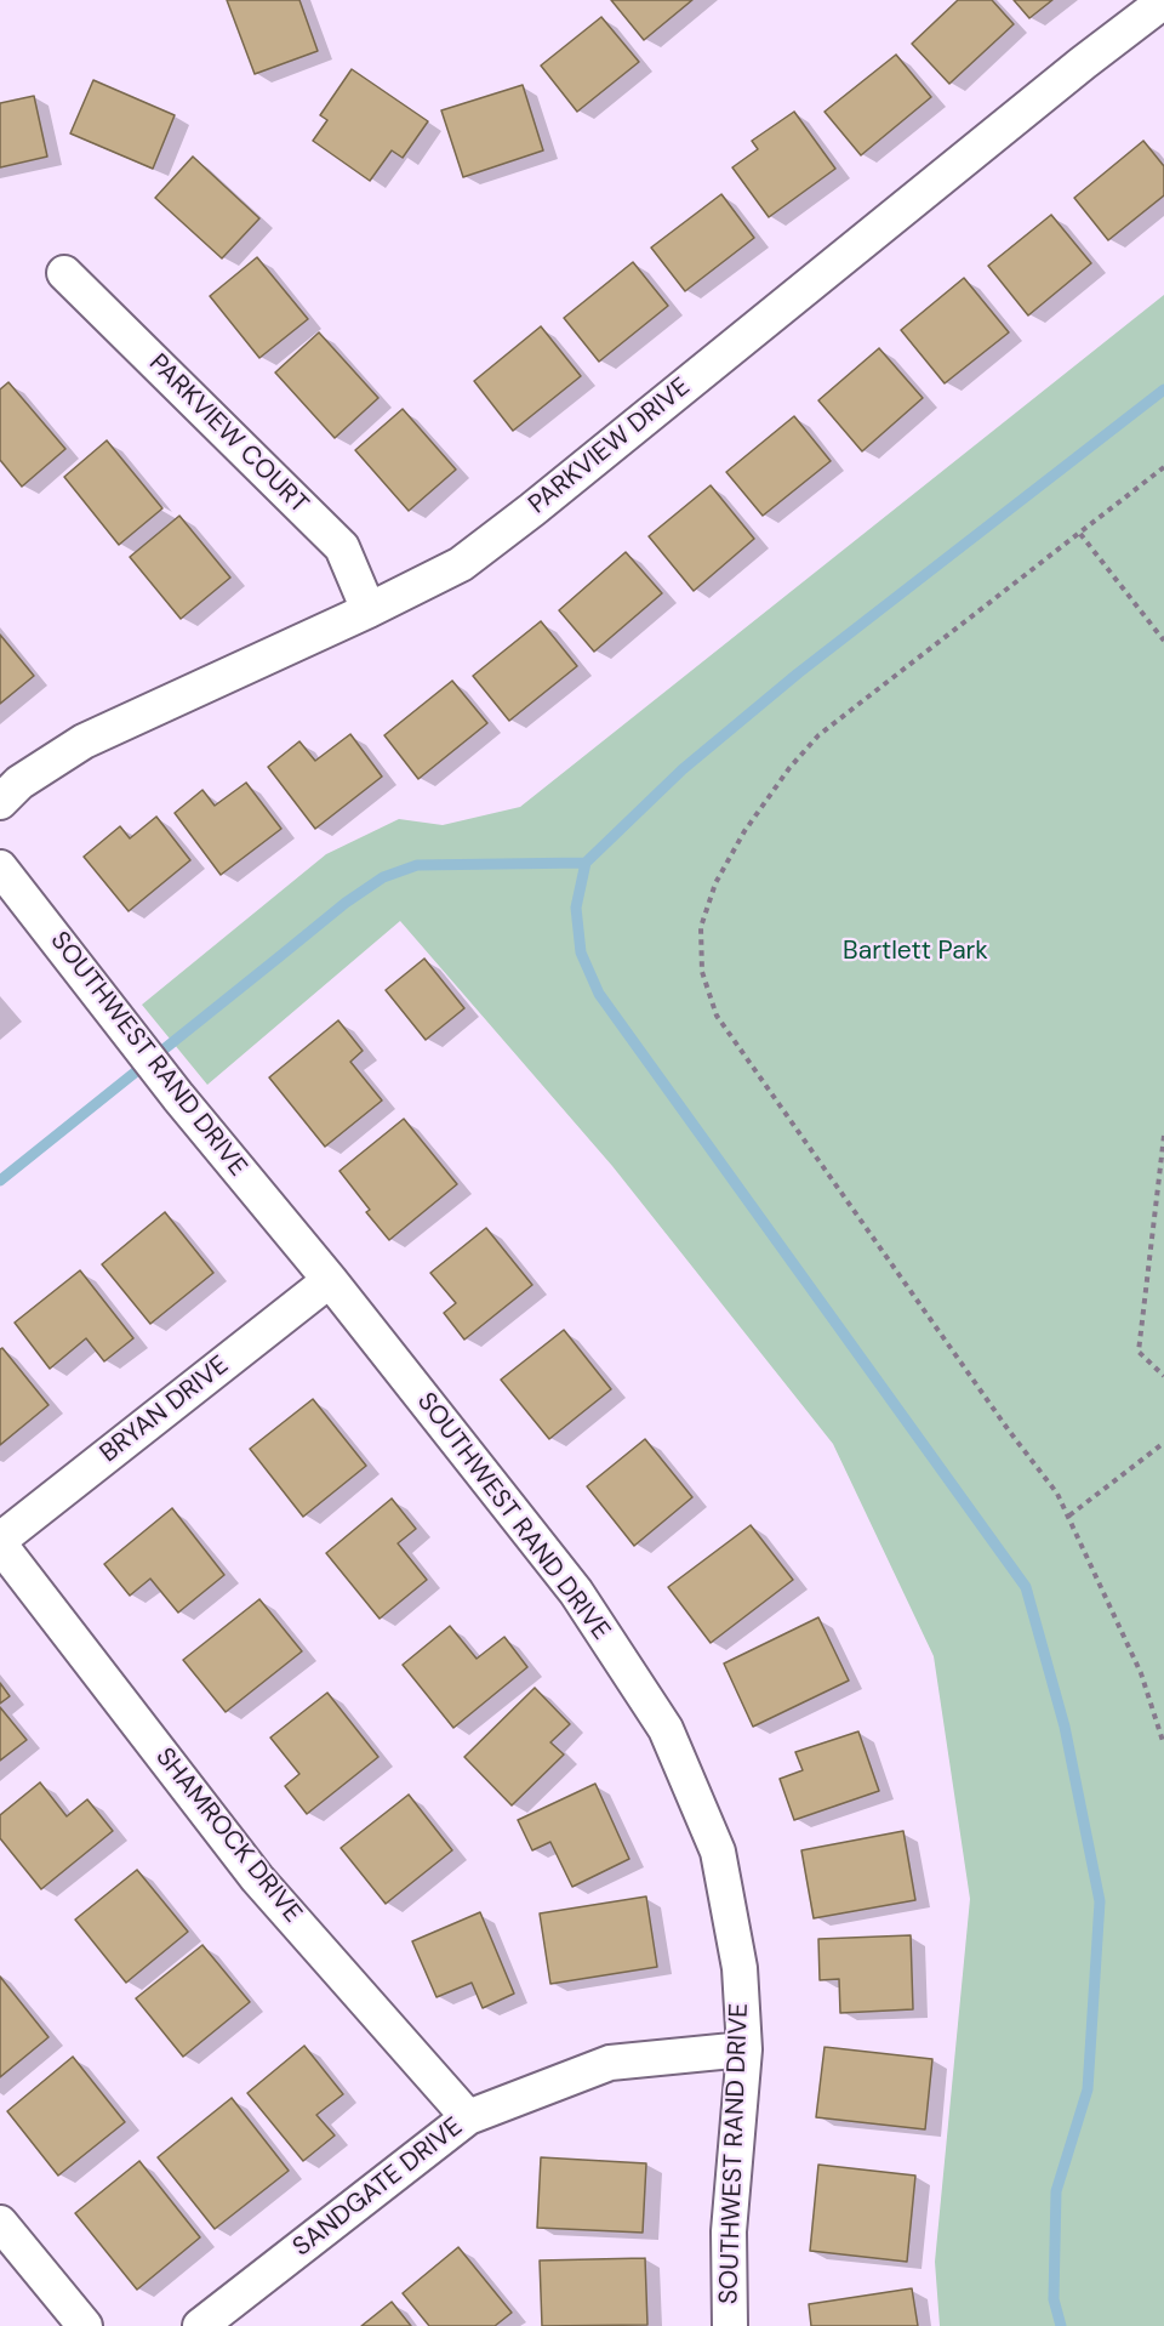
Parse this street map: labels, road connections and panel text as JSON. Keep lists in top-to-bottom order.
{
  "streets": {
    "street": [
      "PARKVIEW COURT",
      "PARKVIEW DRIVE",
      "SOUTHWEST RAND DRIVE",
      "BRYAN DRIVE",
      "SHAMROCK DRIVE",
      "SANDGATE DRIVE"
    ]
  },
  "crossings": [
    ["PARKVIEW COURT", "PARKVIEW DRIVE"],
    ["SOUTHWEST RAND DRIVE", "BRYAN DRIVE"],
    ["SOUTHWEST RAND DRIVE", "SANDGATE DRIVE"],
    ["BRYAN DRIVE", "SHAMROCK DRIVE"],
    ["SHAMROCK DRIVE", "SANDGATE DRIVE"]
  ],
  "parks": ["Bartlett Park"]
}
